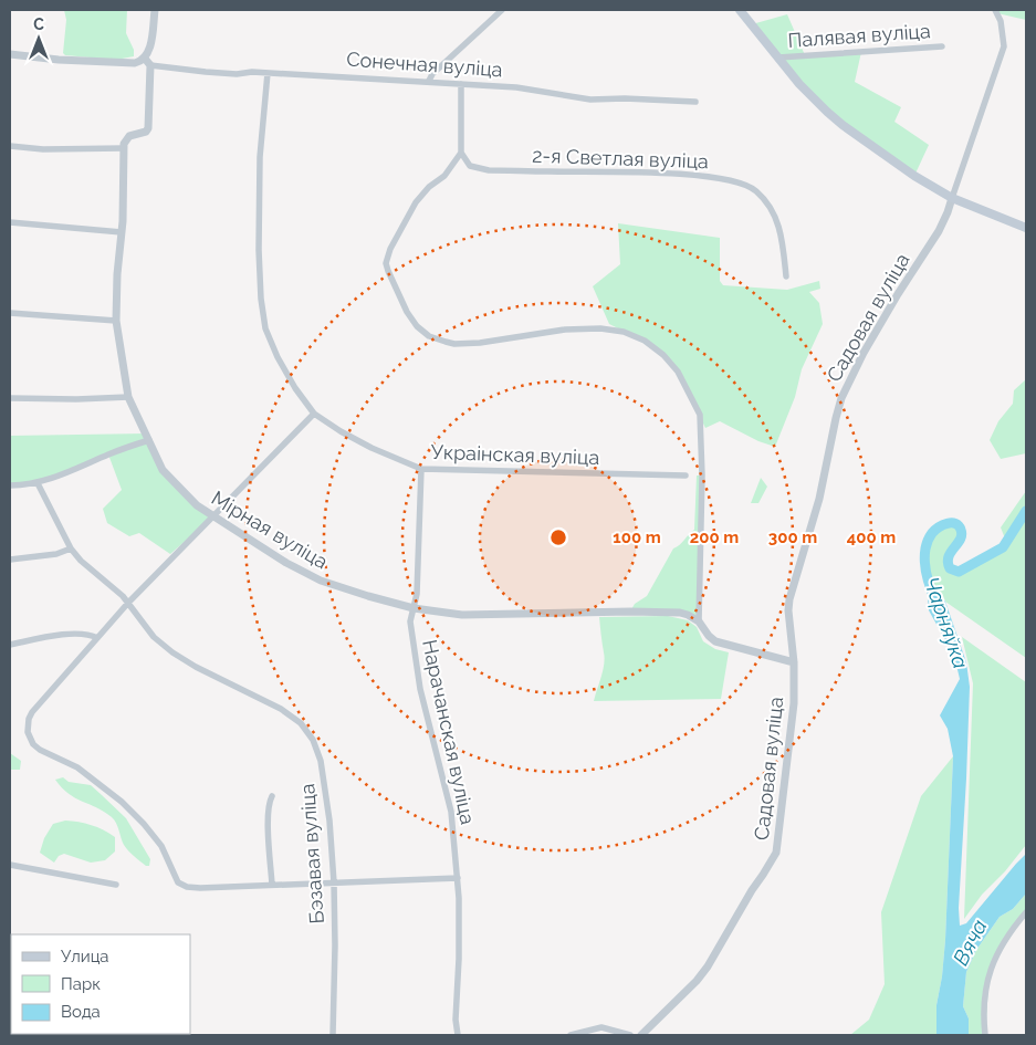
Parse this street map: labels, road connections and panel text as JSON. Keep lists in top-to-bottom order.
{
  "streets": {
    "street": [
      "Палявая вуліца",
      "Сонечная вуліца",
      "2-я Светлая вуліца",
      "Садовая вуліца",
      "Украінская вуліца",
      "Мірная вуліца",
      "Нарачанская вуліца",
      "Бэзавая вуліца"
    ]
  },
  "crossings": [
    ["Сонечная вуліца", "Украінская вуліца"],
    ["Садовая вуліца", "Мірная вуліца"],
    ["Украінская вуліца", "Нарачанская вуліца"],
    ["Мірная вуліца", "Нарачанская вуліца"]
  ],
  "water": ["Чарняўка", "Вяча"],
  "legend": ["Улица", "Парк", "Вода"],
  "north": "top",
  "rings": [
    "100 m",
    "200 m",
    "300 m",
    "400 m"
  ]
}
